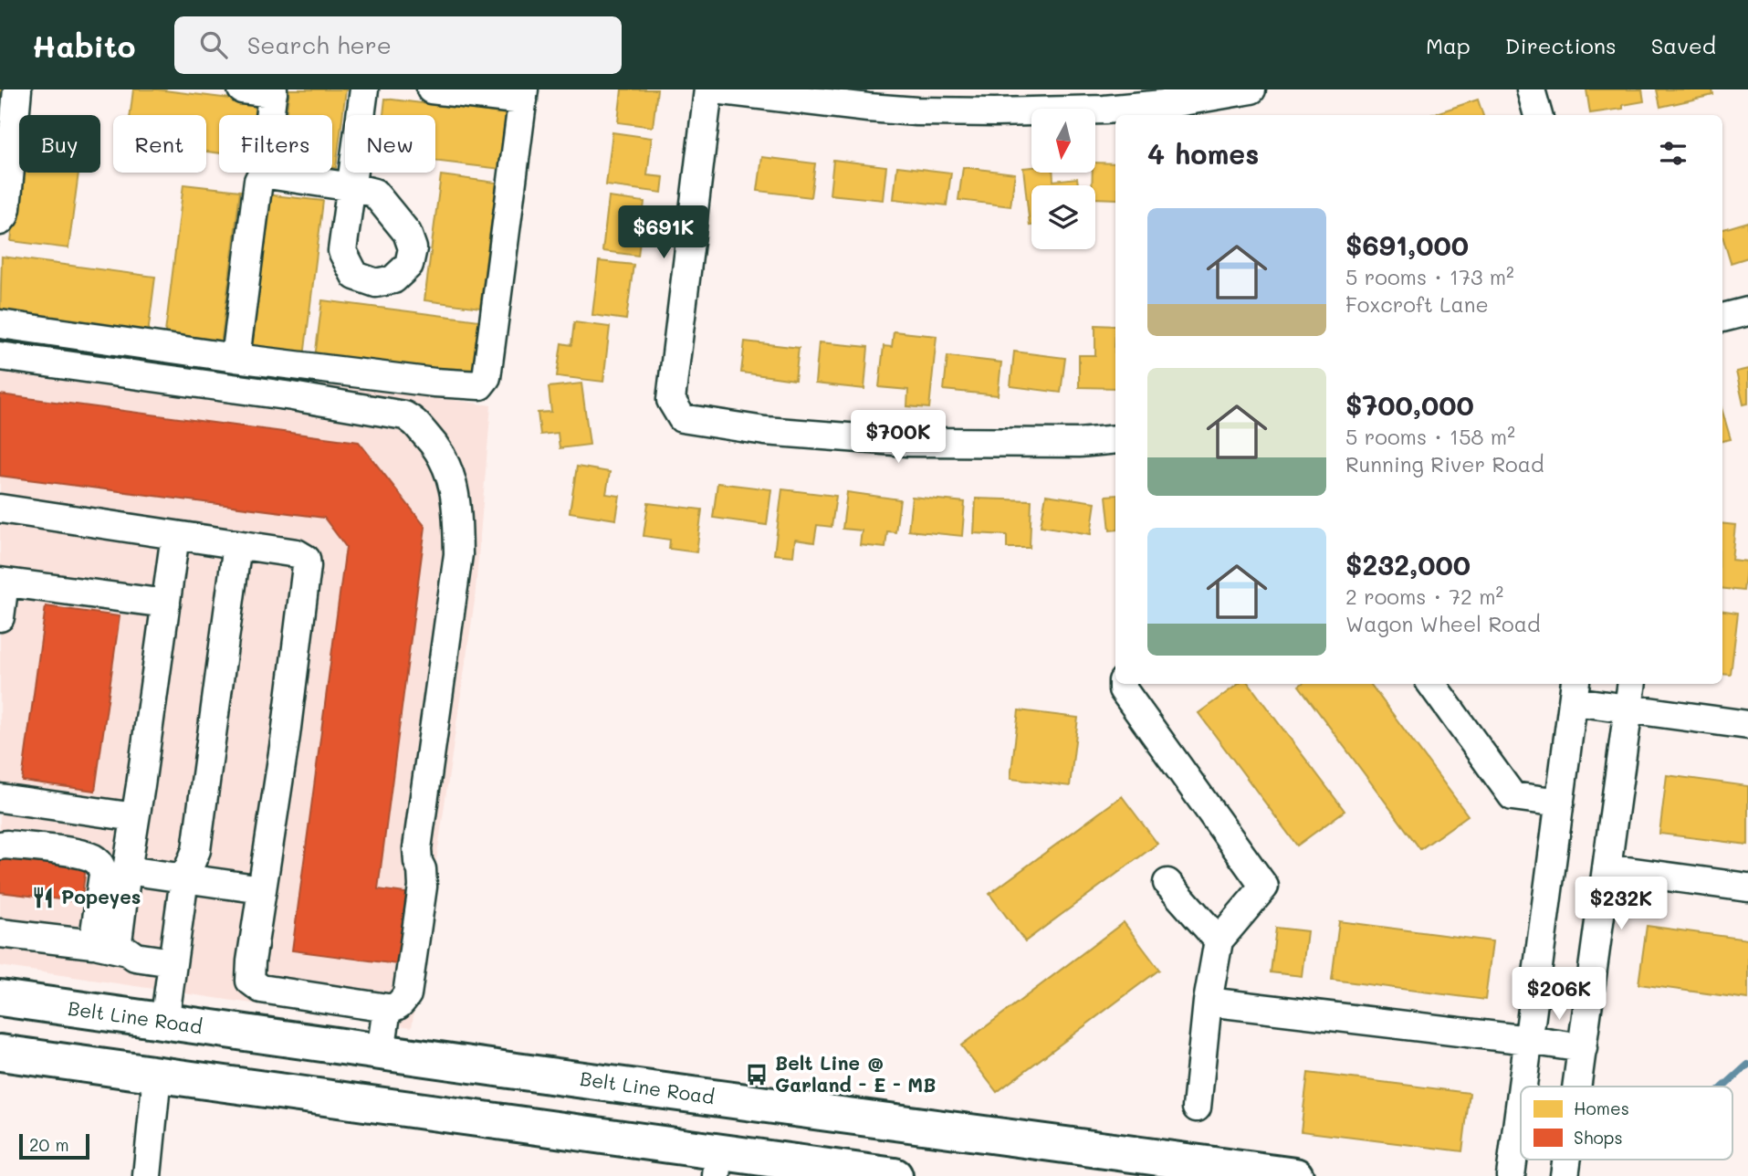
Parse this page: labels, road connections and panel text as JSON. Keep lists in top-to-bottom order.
{
  "streets": {
    "main road": ["Belt Line Road"]
  },
  "places": {
    "restaurant": ["Popeyes"],
    "bus stop": ["Belt Line @ Garland - E - MB"]
  },
  "legend": ["Homes", "Shops"],
  "scale_bar": "20 m",
  "north": "bottom",
  "page": {
    "header": "Habito",
    "search": "Search here",
    "nav": ["Map", "Directions", "Saved"],
    "chip": [
      "Buy",
      "Rent",
      "Filters",
      "New"
    ],
    "heading": "4 homes",
    "list": [
      {
        "name": "$691,000",
        "note": "5 rooms · 173 m² · Foxcroft Lane"
      },
      {
        "name": "$700,000",
        "note": "5 rooms · 158 m² · Running River Road"
      },
      {
        "name": "$232,000",
        "note": "2 rooms · 72 m² · Wagon Wheel Road"
      }
    ],
    "price": [
      "$691K",
      "$700K",
      "$232K",
      "$206K"
    ],
    "scale": "20 m"
  }
}
